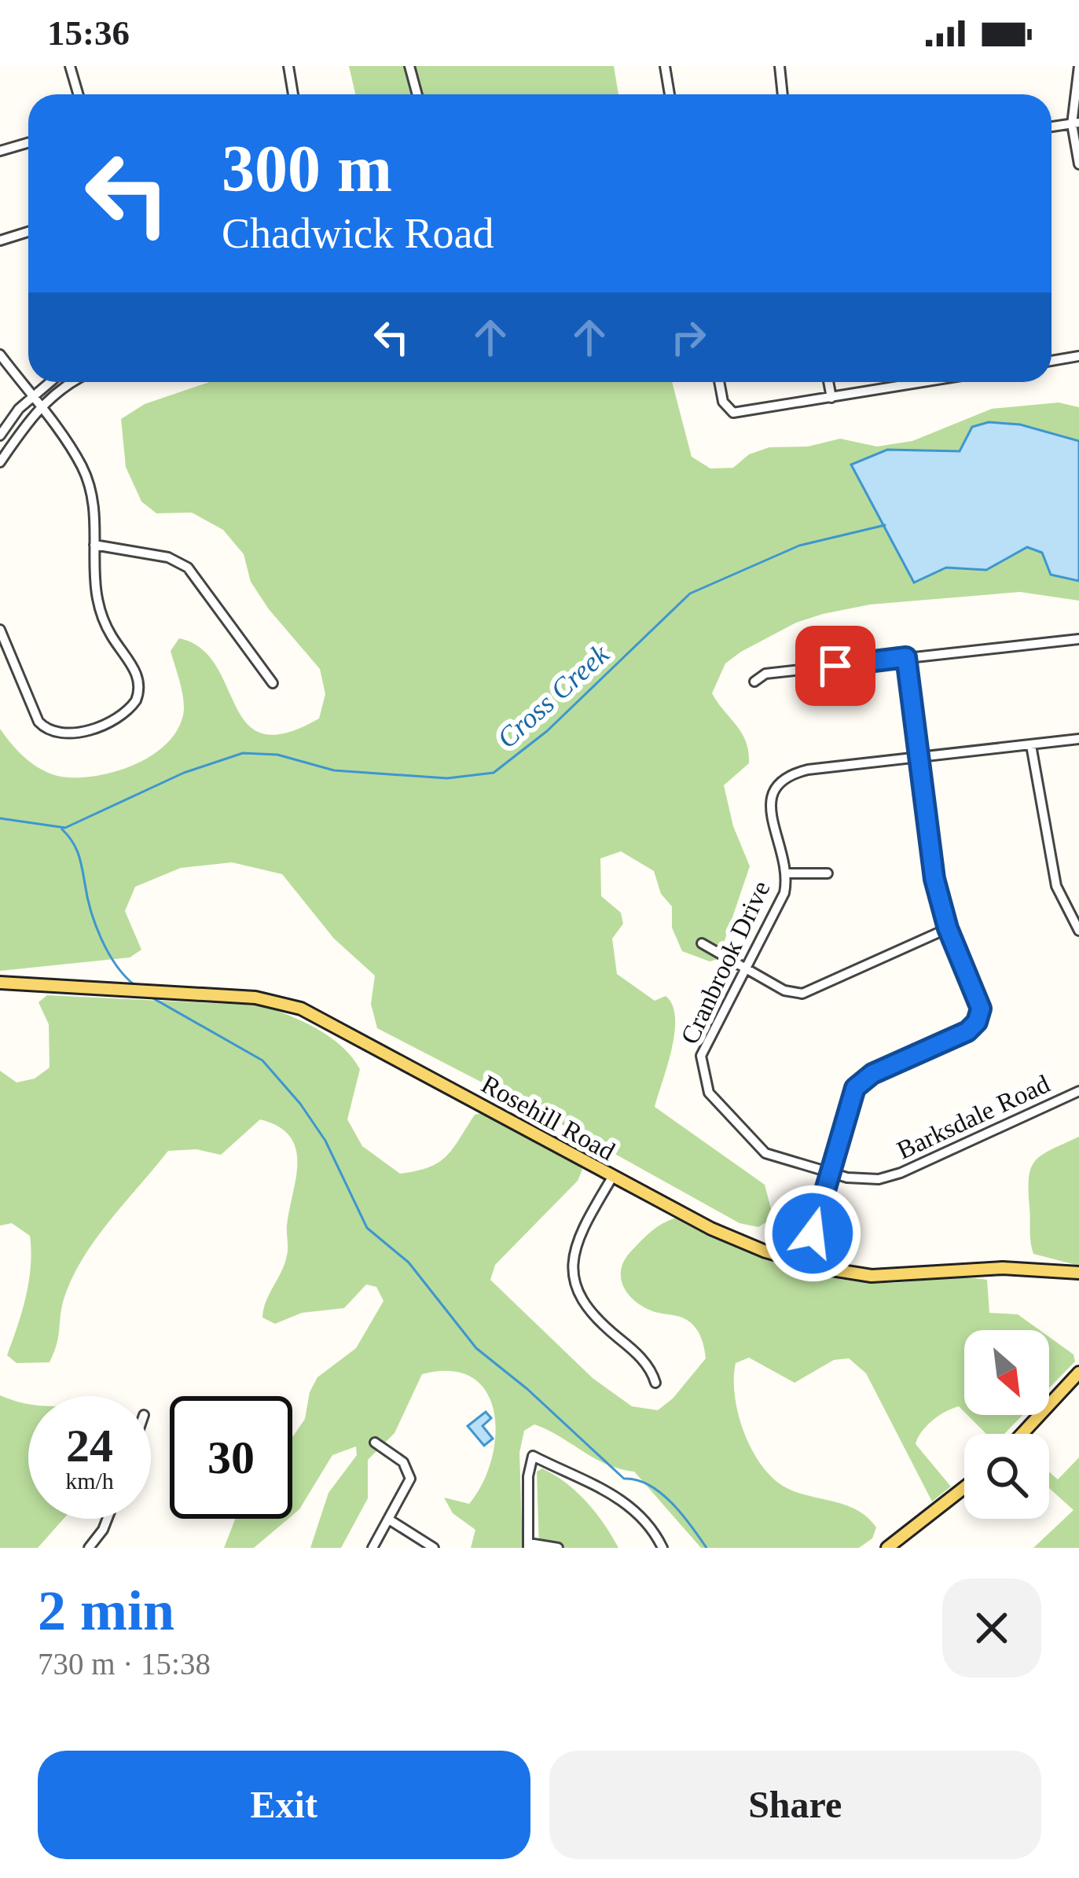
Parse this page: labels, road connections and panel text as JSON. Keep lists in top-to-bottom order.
{
  "streets": {
    "main road": ["Rosehill Road"],
    "street": ["Cranbrook Drive", "Barksdale Road"]
  },
  "crossings": [
    ["Cranbrook Drive", "Barksdale Road"]
  ],
  "water": ["Cross Creek"],
  "north": "bottom right",
  "page": {
    "status": "15:36",
    "turn": ["300 m", "Chadwick Road"],
    "speed": "24 km/h",
    "limit": "30",
    "heading": ["2 min", "730 m · 15:38"],
    "buttons": ["Exit", "Share"]
  }
}
